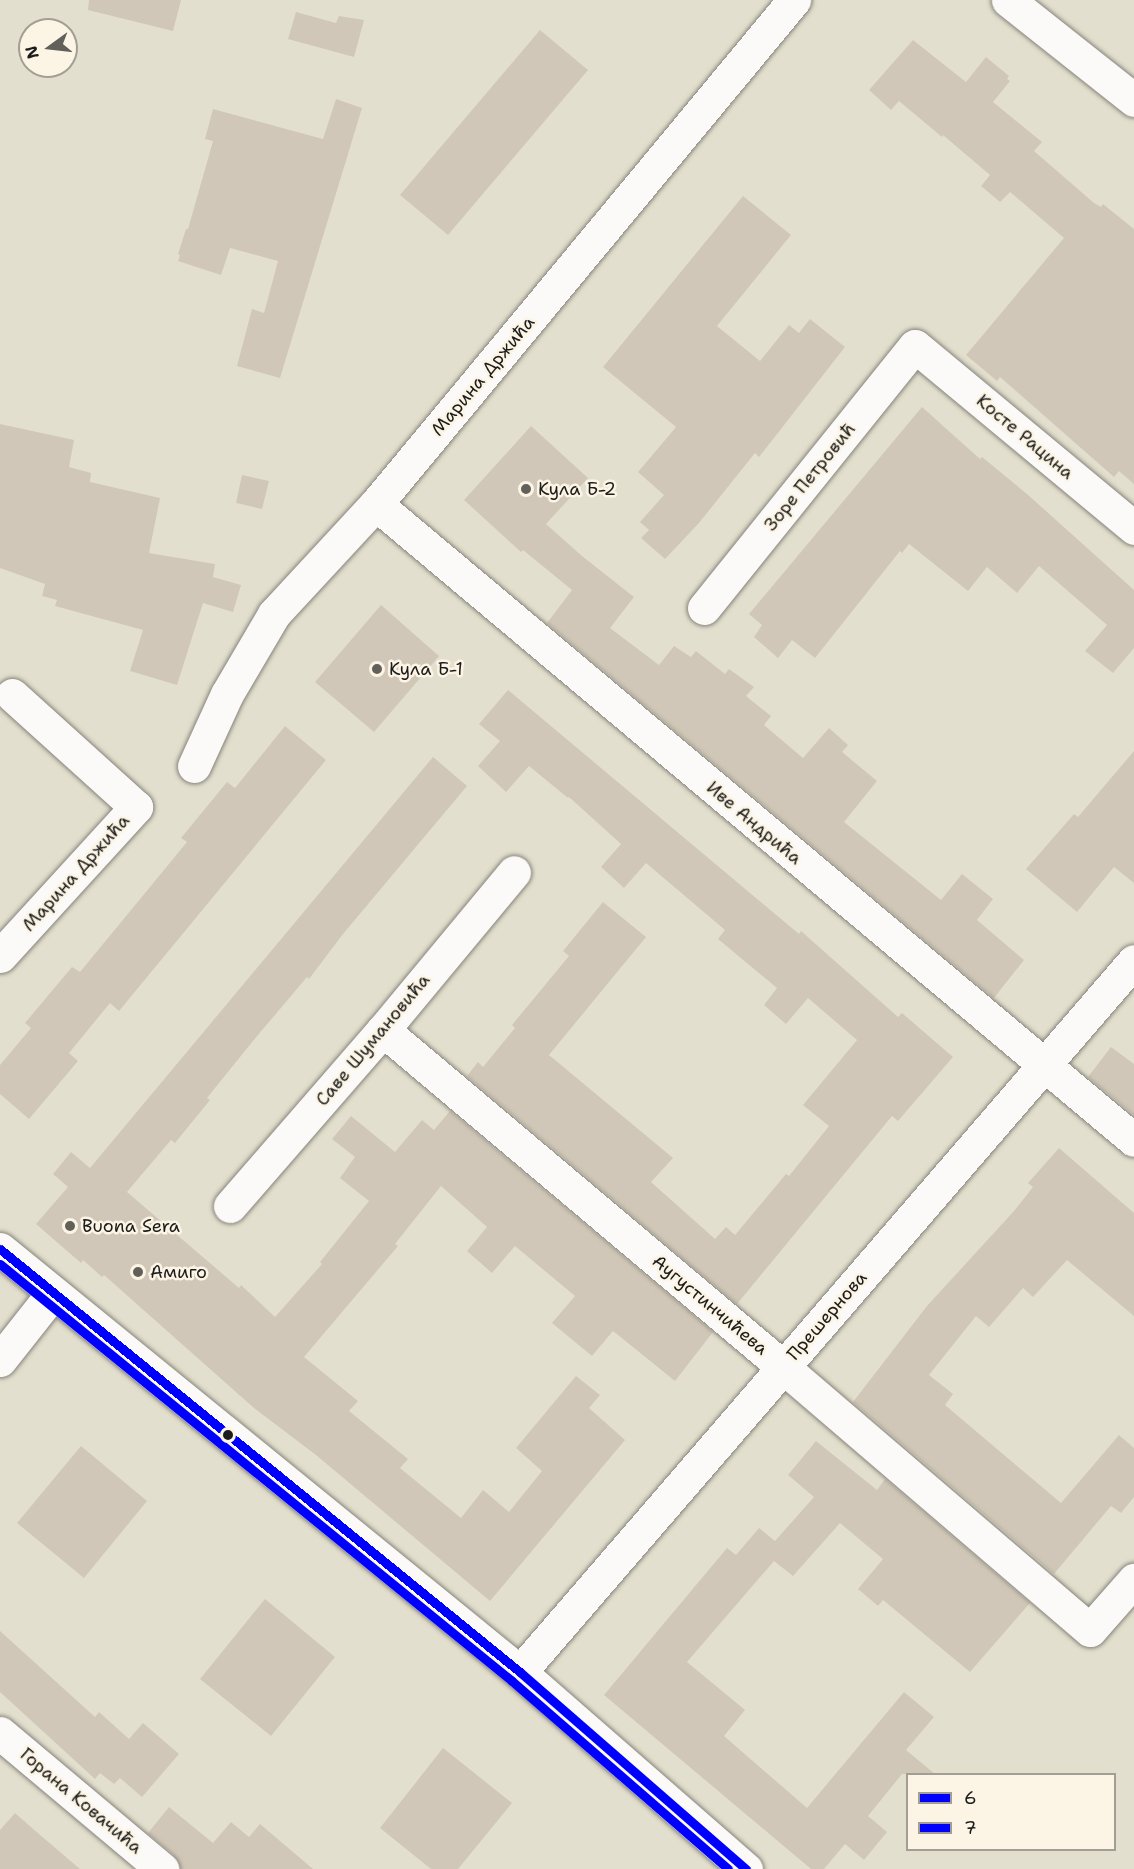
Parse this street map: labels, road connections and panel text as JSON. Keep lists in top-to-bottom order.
{
  "streets": {
    "street": [
      "Марина Држића",
      "Косте Рацина",
      "Зоре Петровић",
      "Иве Андрића",
      "Саве Шумановића",
      "Аугустинчићева",
      "Прешернова",
      "Горана Ковачића"
    ]
  },
  "crossings": [
    ["Марина Држића", "Иве Андрића"],
    ["Косте Рацина", "Зоре Петровић"],
    ["Иве Андрића", "Прешернова"],
    ["Саве Шумановића", "Аугустинчићева"],
    ["Аугустинчићева", "Прешернова"]
  ],
  "places": [
    "Кула Б-2",
    "Кула Б-1",
    "Buona Sera",
    "Амиго"
  ],
  "lines": ["transit line 6", "transit line 7"],
  "legend": ["6", "7"],
  "north": "left"
}
